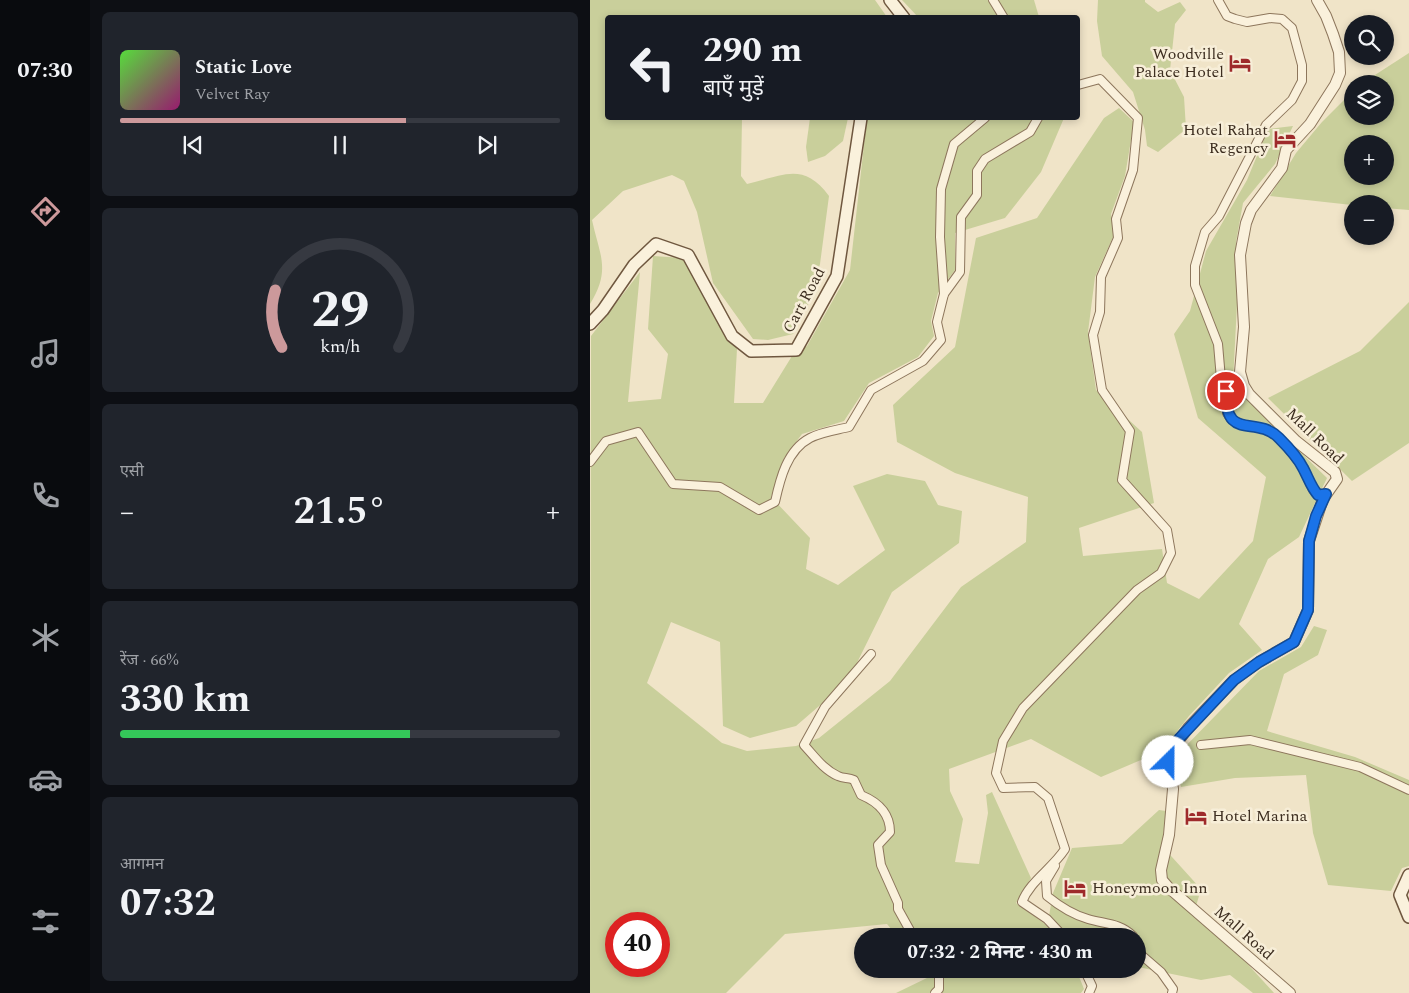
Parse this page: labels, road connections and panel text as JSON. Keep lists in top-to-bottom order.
{
  "streets": {
    "main road": ["Cart Road"],
    "street": ["Mall Road"]
  },
  "places": {
    "hotel": [
      "Woodville Palace Hotel",
      "Hotel Rahat Regency",
      "Hotel Marina",
      "Honeymoon Inn"
    ]
  },
  "page": {
    "tabs": "07:30",
    "map_buttons": ["+", "−"],
    "turn": ["290 m", "बाएँ मुड़ें"],
    "song": ["Static Love", "Velvet Ray"],
    "tile": [
      "एसी",
      ["रेंज · 66%", "330 km"],
      ["आगमन", "07:32"]
    ],
    "heat": ["−", "21.5°", "+"],
    "limit": "40",
    "trip": "07:32 · 2 मिनट · 430 m",
    "gauge": ["29", "km/h"]
  }
}
